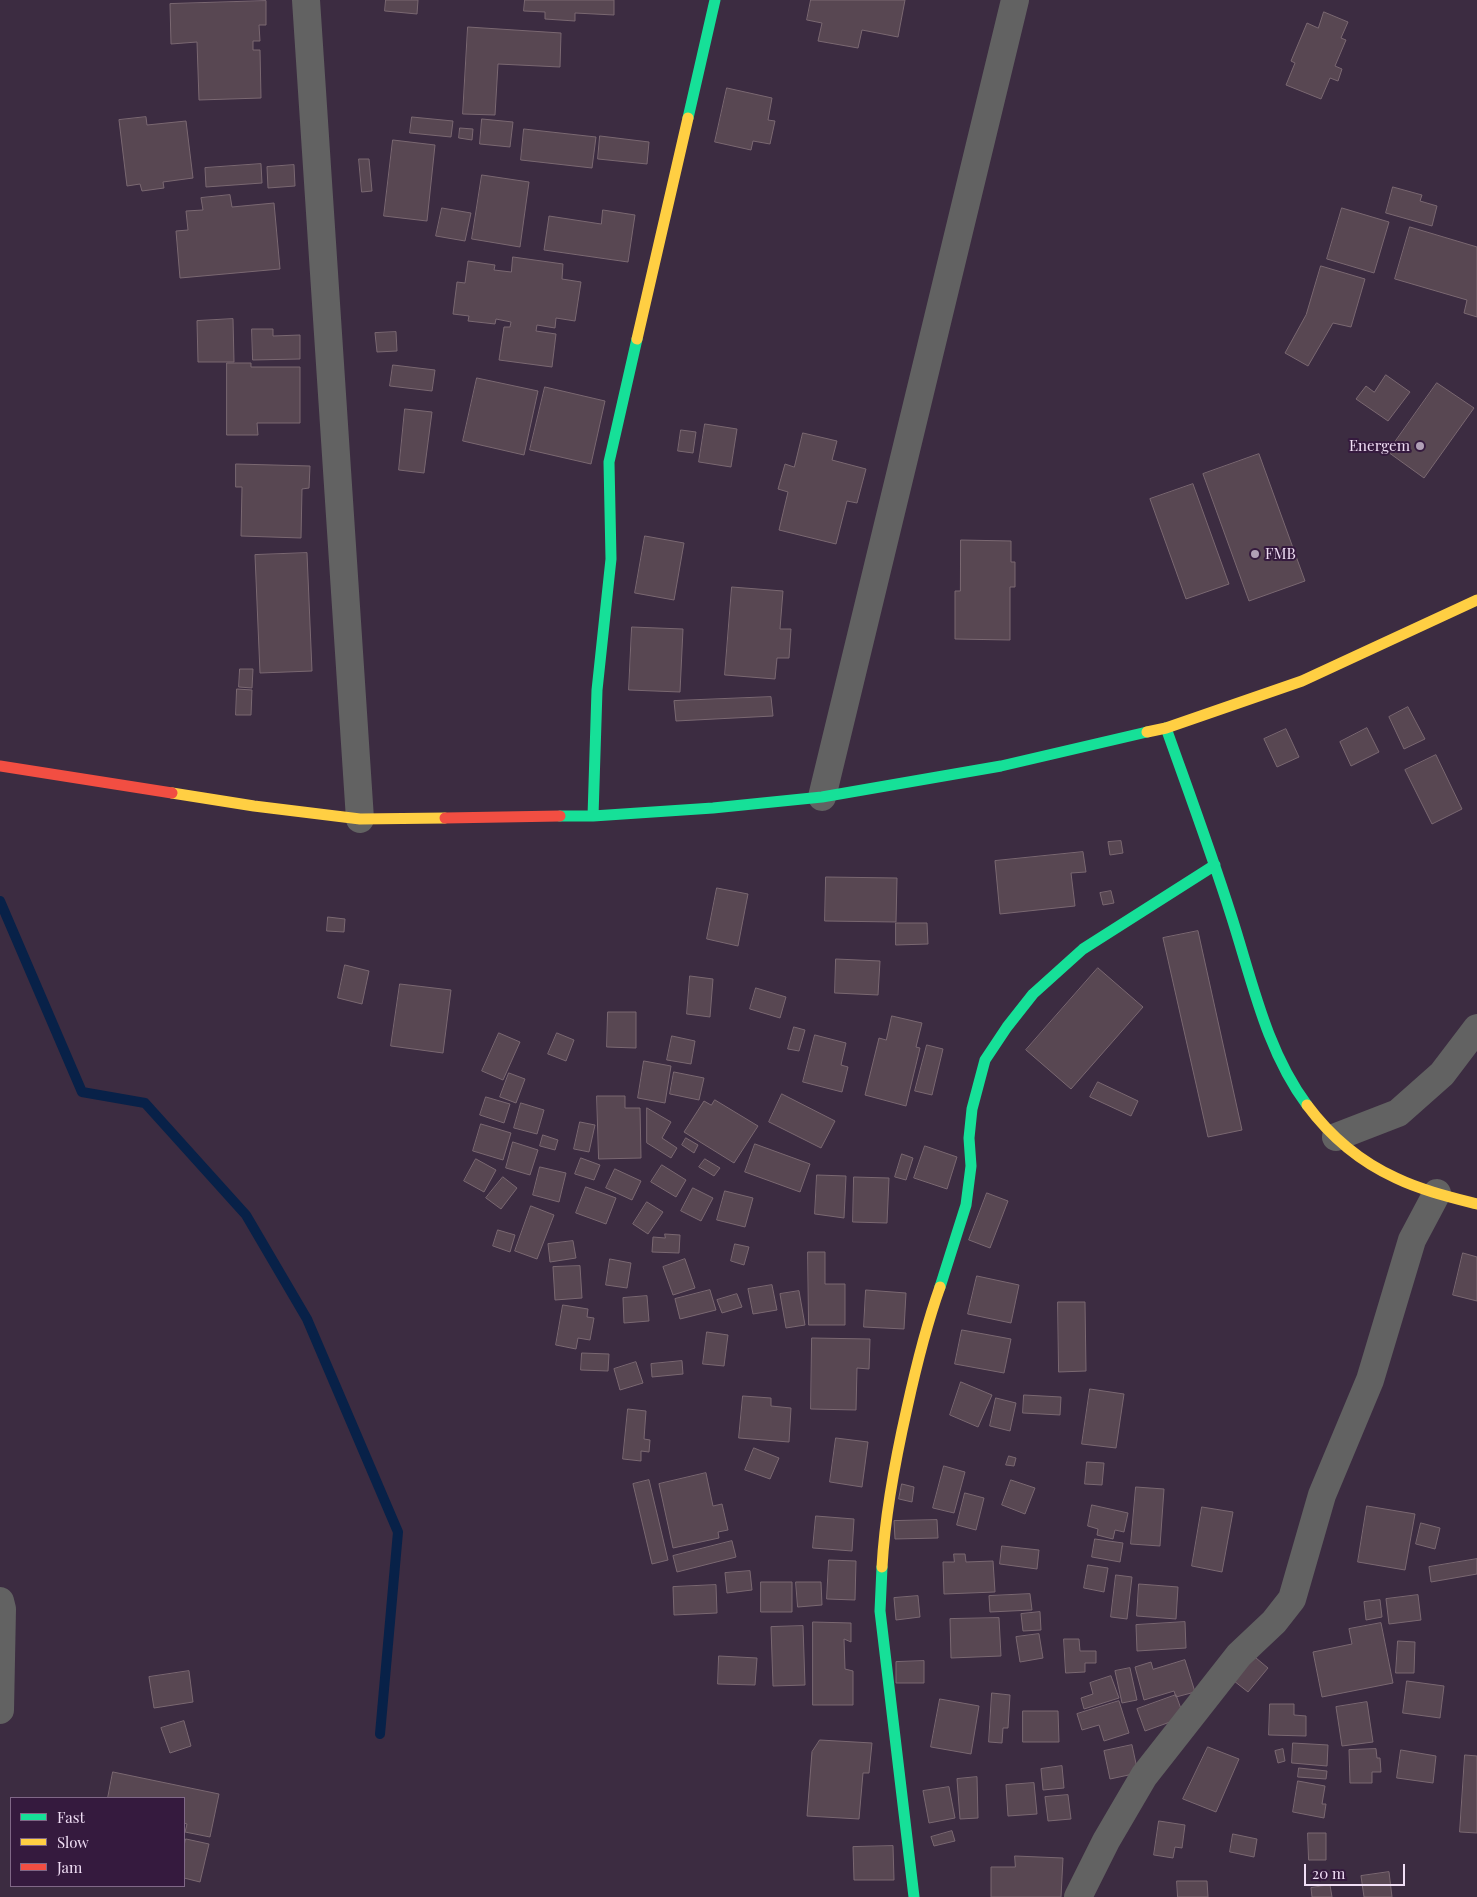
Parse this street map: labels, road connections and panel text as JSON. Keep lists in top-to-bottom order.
{
  "places": ["Energem", "FMB"],
  "legend": ["Fast", "Slow", "Jam"],
  "scale_bar": "20 m"
}
